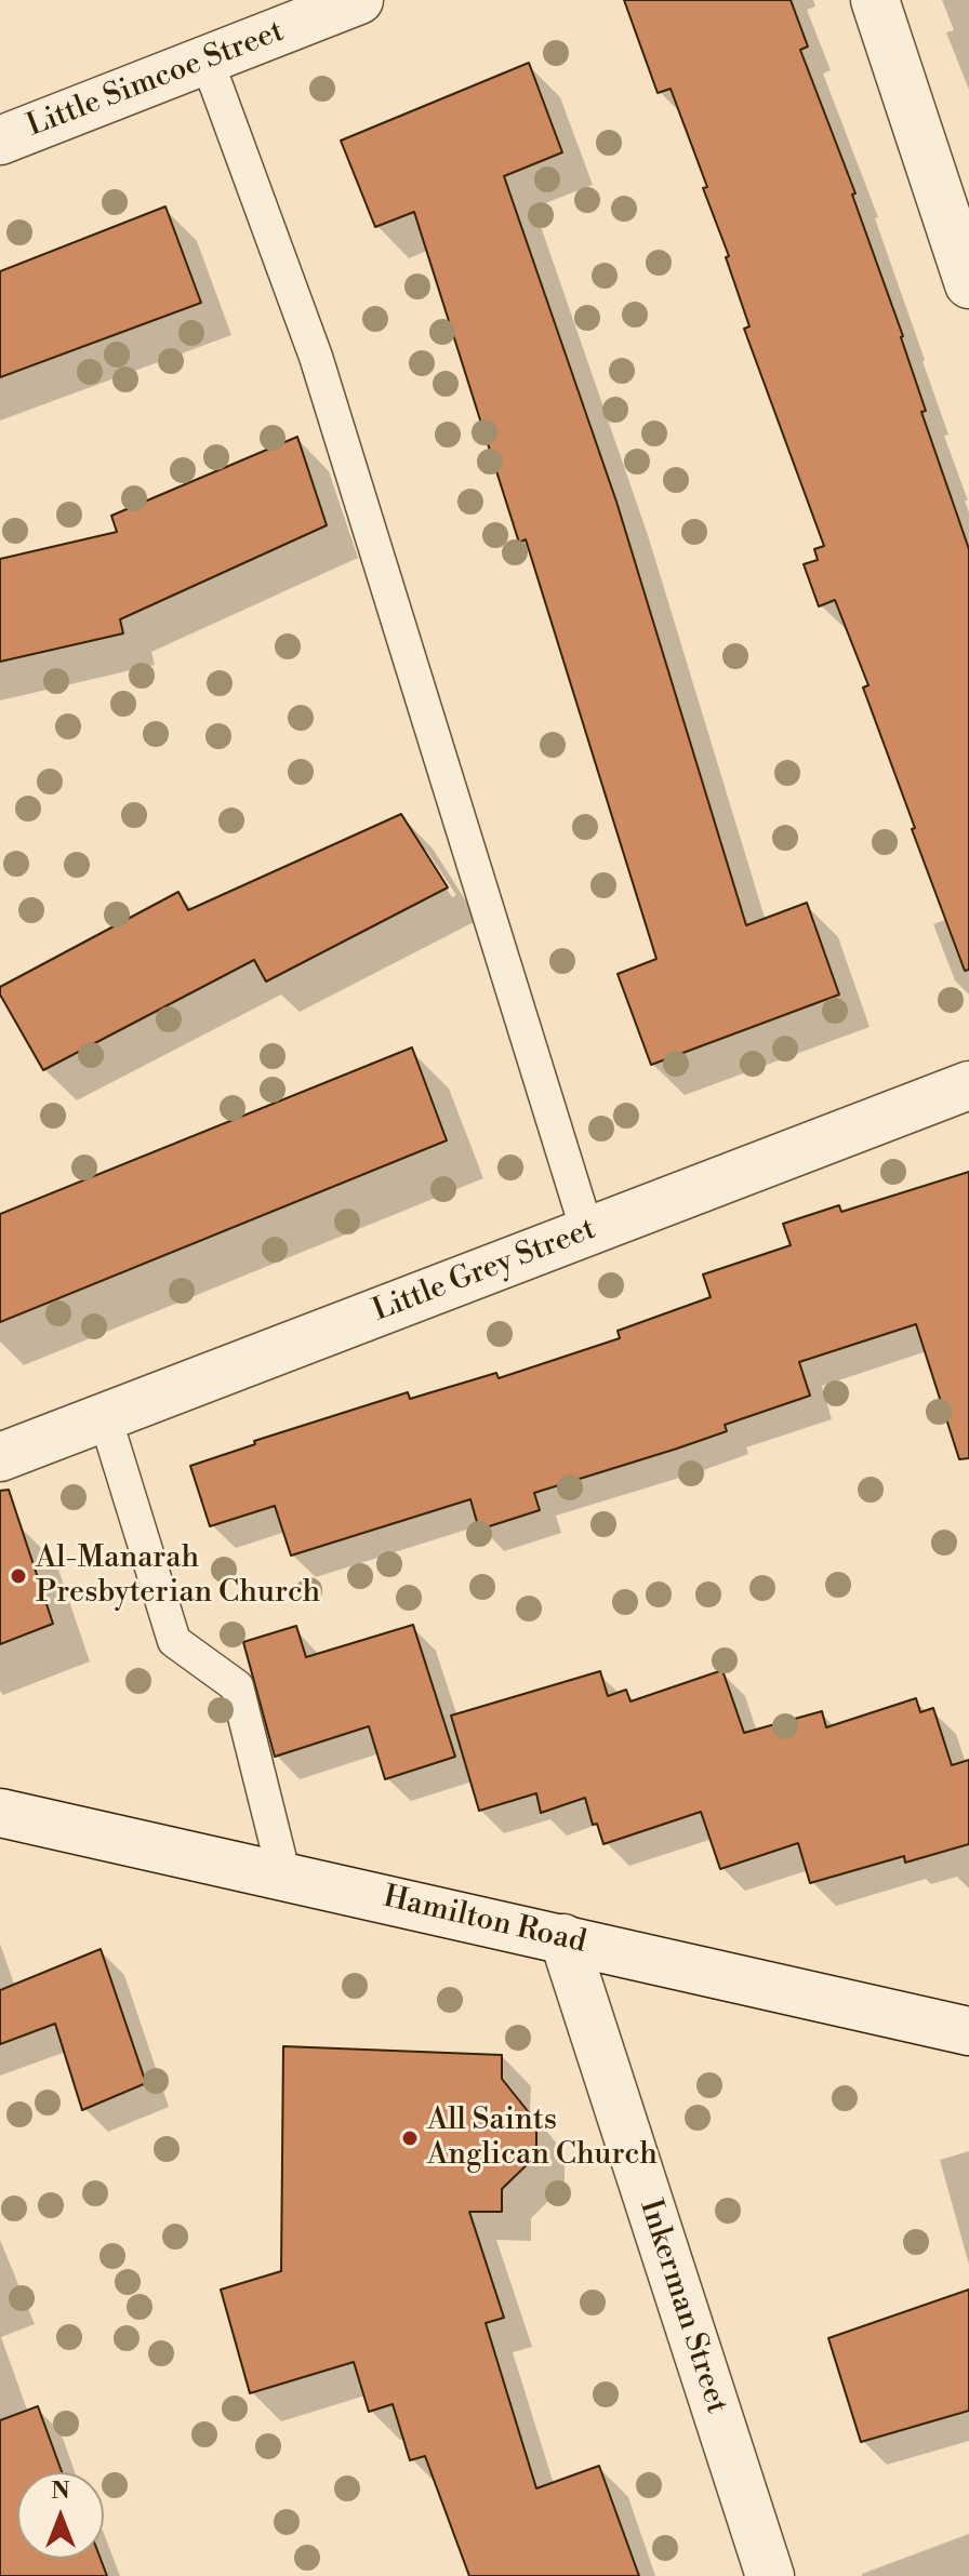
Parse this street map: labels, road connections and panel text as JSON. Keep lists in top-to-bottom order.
{
  "streets": {
    "street": [
      "Little Simcoe Street",
      "Little Grey Street",
      "Hamilton Road",
      "Inkerman Street"
    ]
  },
  "crossings": [
    ["Hamilton Road", "Inkerman Street"]
  ],
  "places": ["Al-Manarah Presbyterian Church", "All Saints Anglican Church"],
  "north": "top"
}
